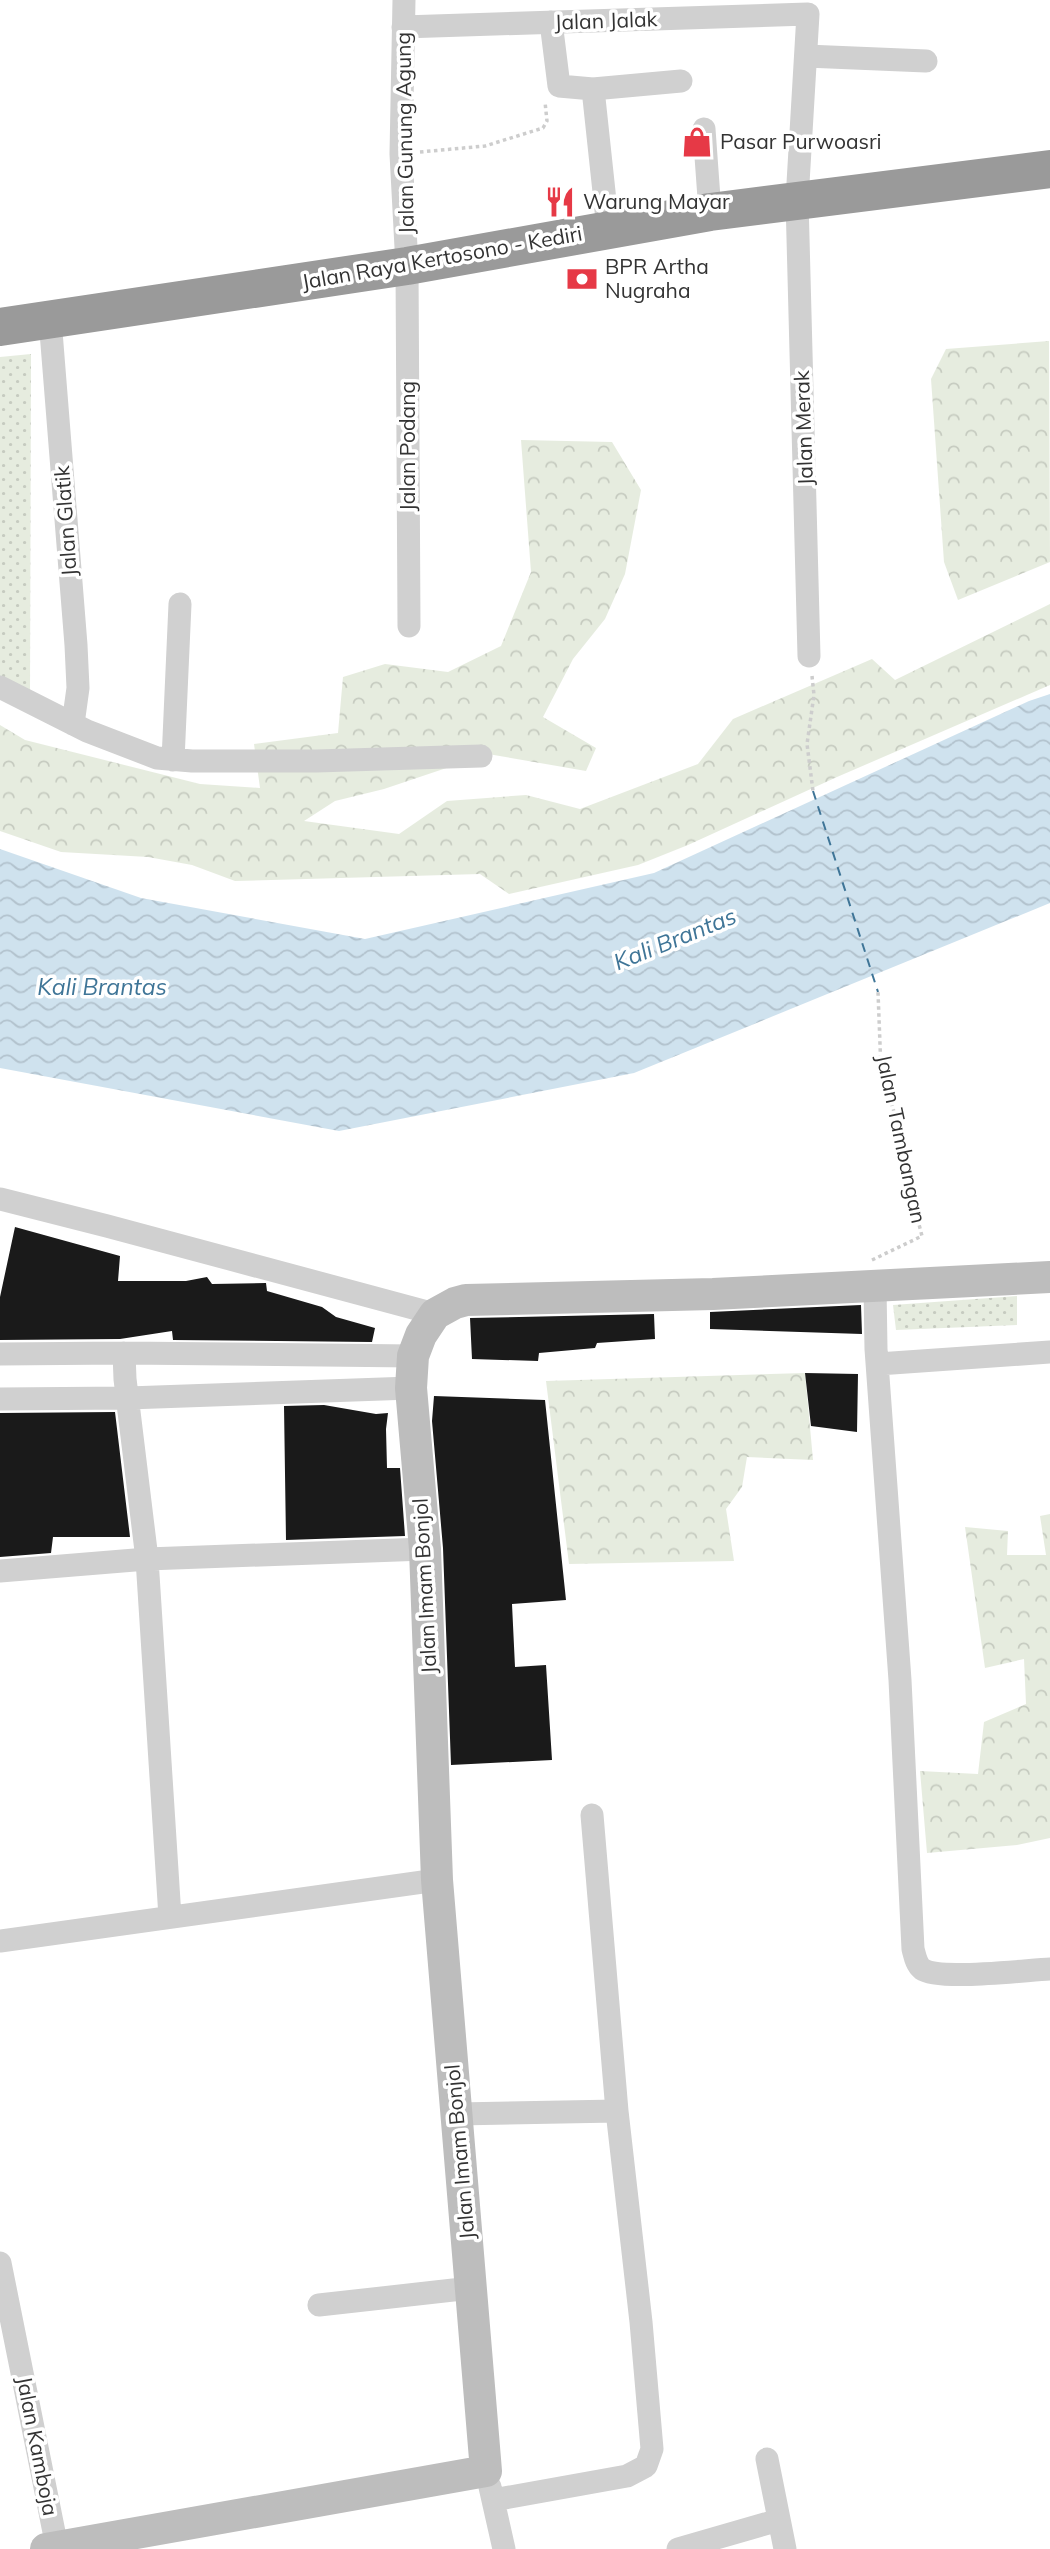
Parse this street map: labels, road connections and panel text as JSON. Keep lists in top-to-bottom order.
{
  "streets": {
    "highway": ["Jalan Raya Kertosono - Kediri"],
    "main road": ["Jalan Imam Bonjol"],
    "street": [
      "Jalan Jalak",
      "Jalan Gunung Agung",
      "Jalan Merak",
      "Jalan Podang",
      "Jalan Glatik",
      "Jalan Kamboja"
    ],
    "path": ["Jalan Tambangan"]
  },
  "crossings": [
    ["Jalan Jalak", "Jalan Gunung Agung"],
    ["Jalan Jalak", "Jalan Raya Kertosono - Kediri"],
    ["Jalan Jalak", "Jalan Merak"],
    ["Jalan Gunung Agung", "Jalan Raya Kertosono - Kediri"],
    ["Jalan Gunung Agung", "Jalan Podang"],
    ["Jalan Raya Kertosono - Kediri", "Jalan Merak"],
    ["Jalan Raya Kertosono - Kediri", "Jalan Podang"],
    ["Jalan Raya Kertosono - Kediri", "Jalan Glatik"]
  ],
  "water": ["Kali Brantas"],
  "places": {
    "shop": ["Pasar Purwoasri"],
    "restaurant": ["Warung Mayar"],
    "bank": ["BPR Artha Nugraha"]
  }
}
